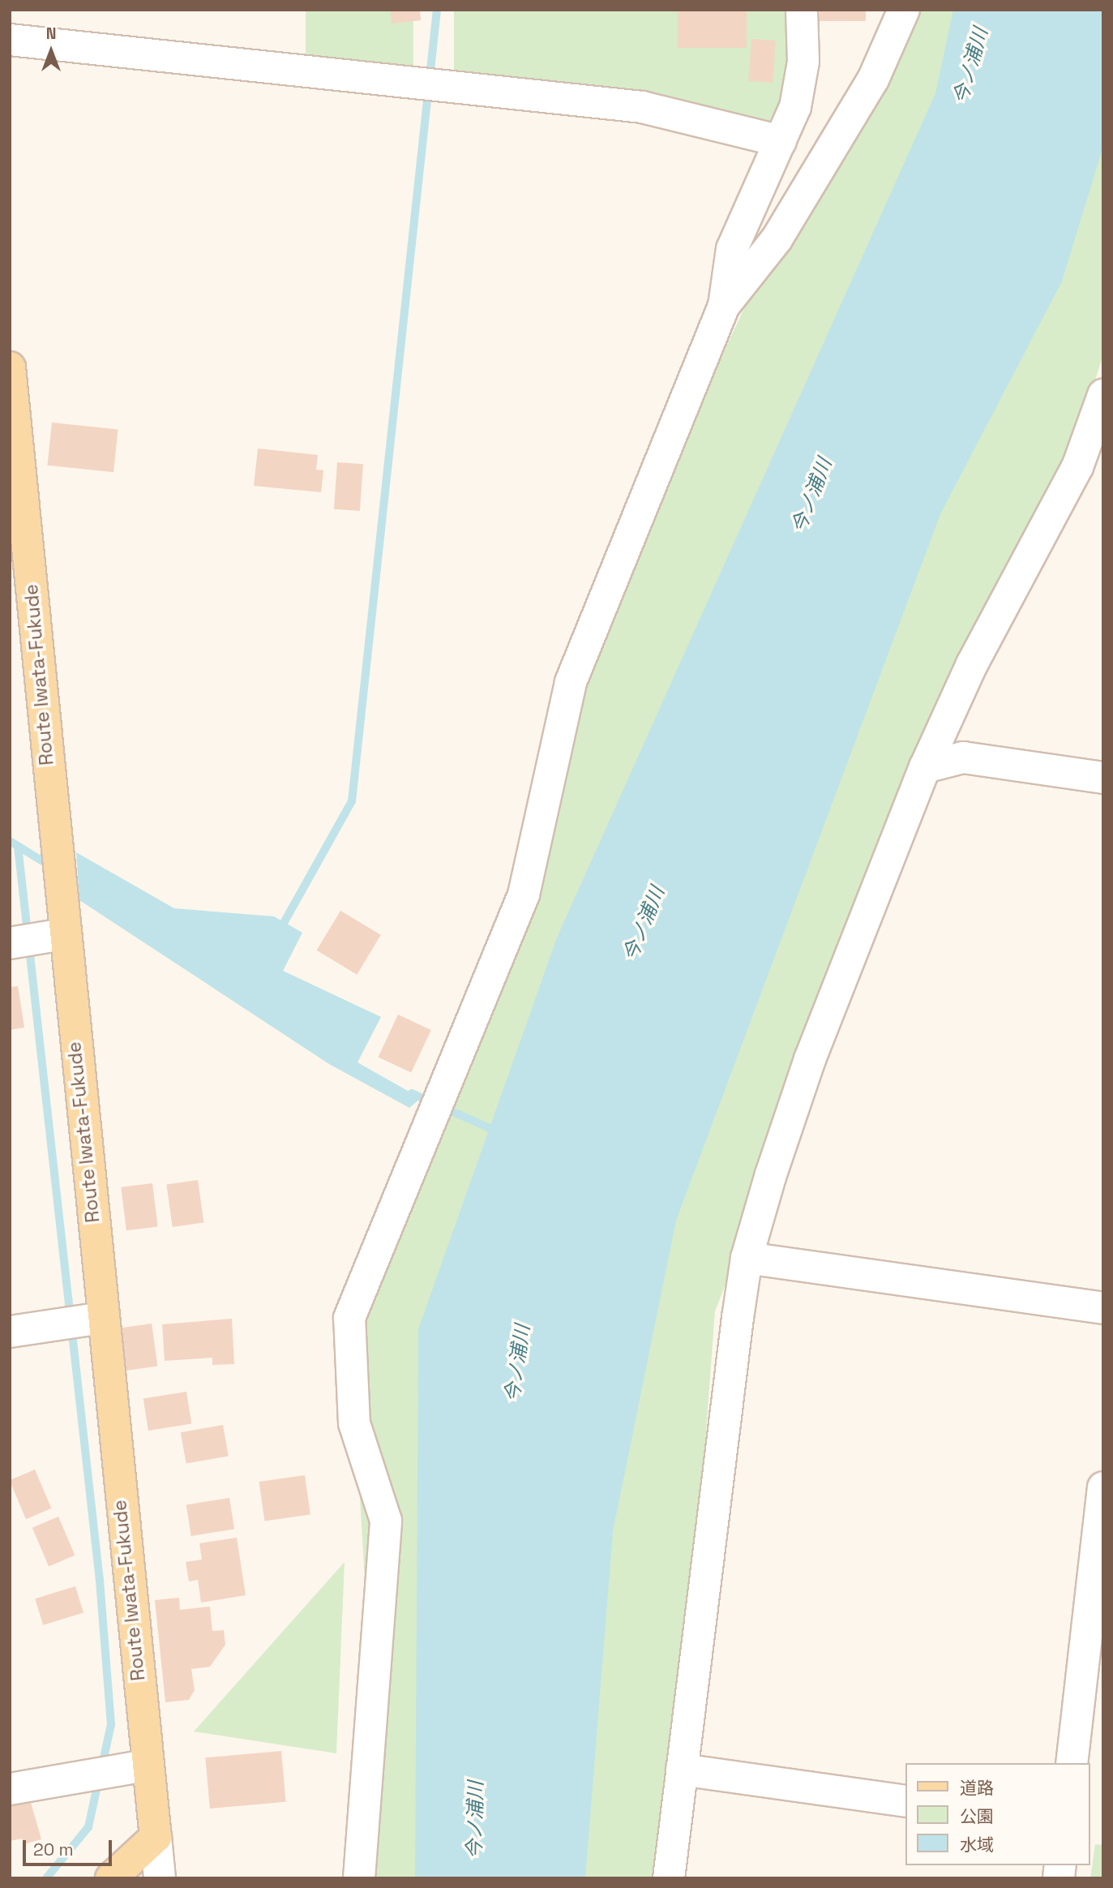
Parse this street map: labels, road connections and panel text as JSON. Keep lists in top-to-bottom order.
{
  "streets": {
    "main road": ["Route Iwata-Fukude"]
  },
  "water": ["今ノ浦川"],
  "legend": ["道路", "公園", "水域"],
  "scale_bar": "20 m",
  "north": "top"
}
